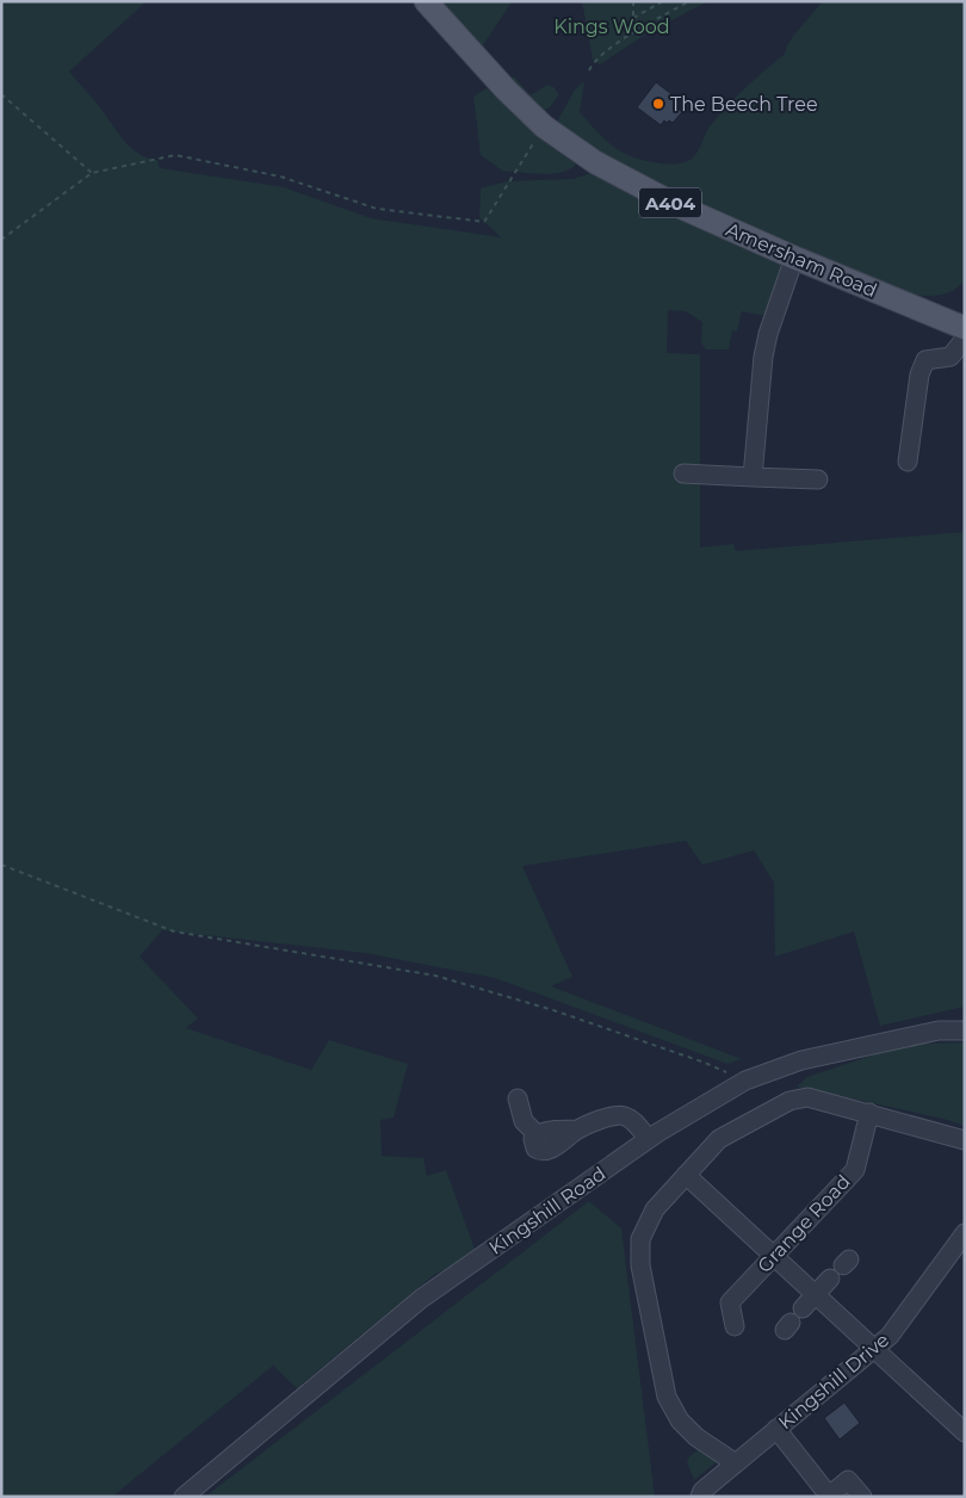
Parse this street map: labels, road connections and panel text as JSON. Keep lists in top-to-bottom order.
{
  "streets": {
    "main road": ["A404", "Amersham Road"],
    "street": ["Kingshill Road", "Grange Road", "Kingshill Drive"]
  },
  "parks": ["Kings Wood"],
  "places": ["The Beech Tree"]
}
